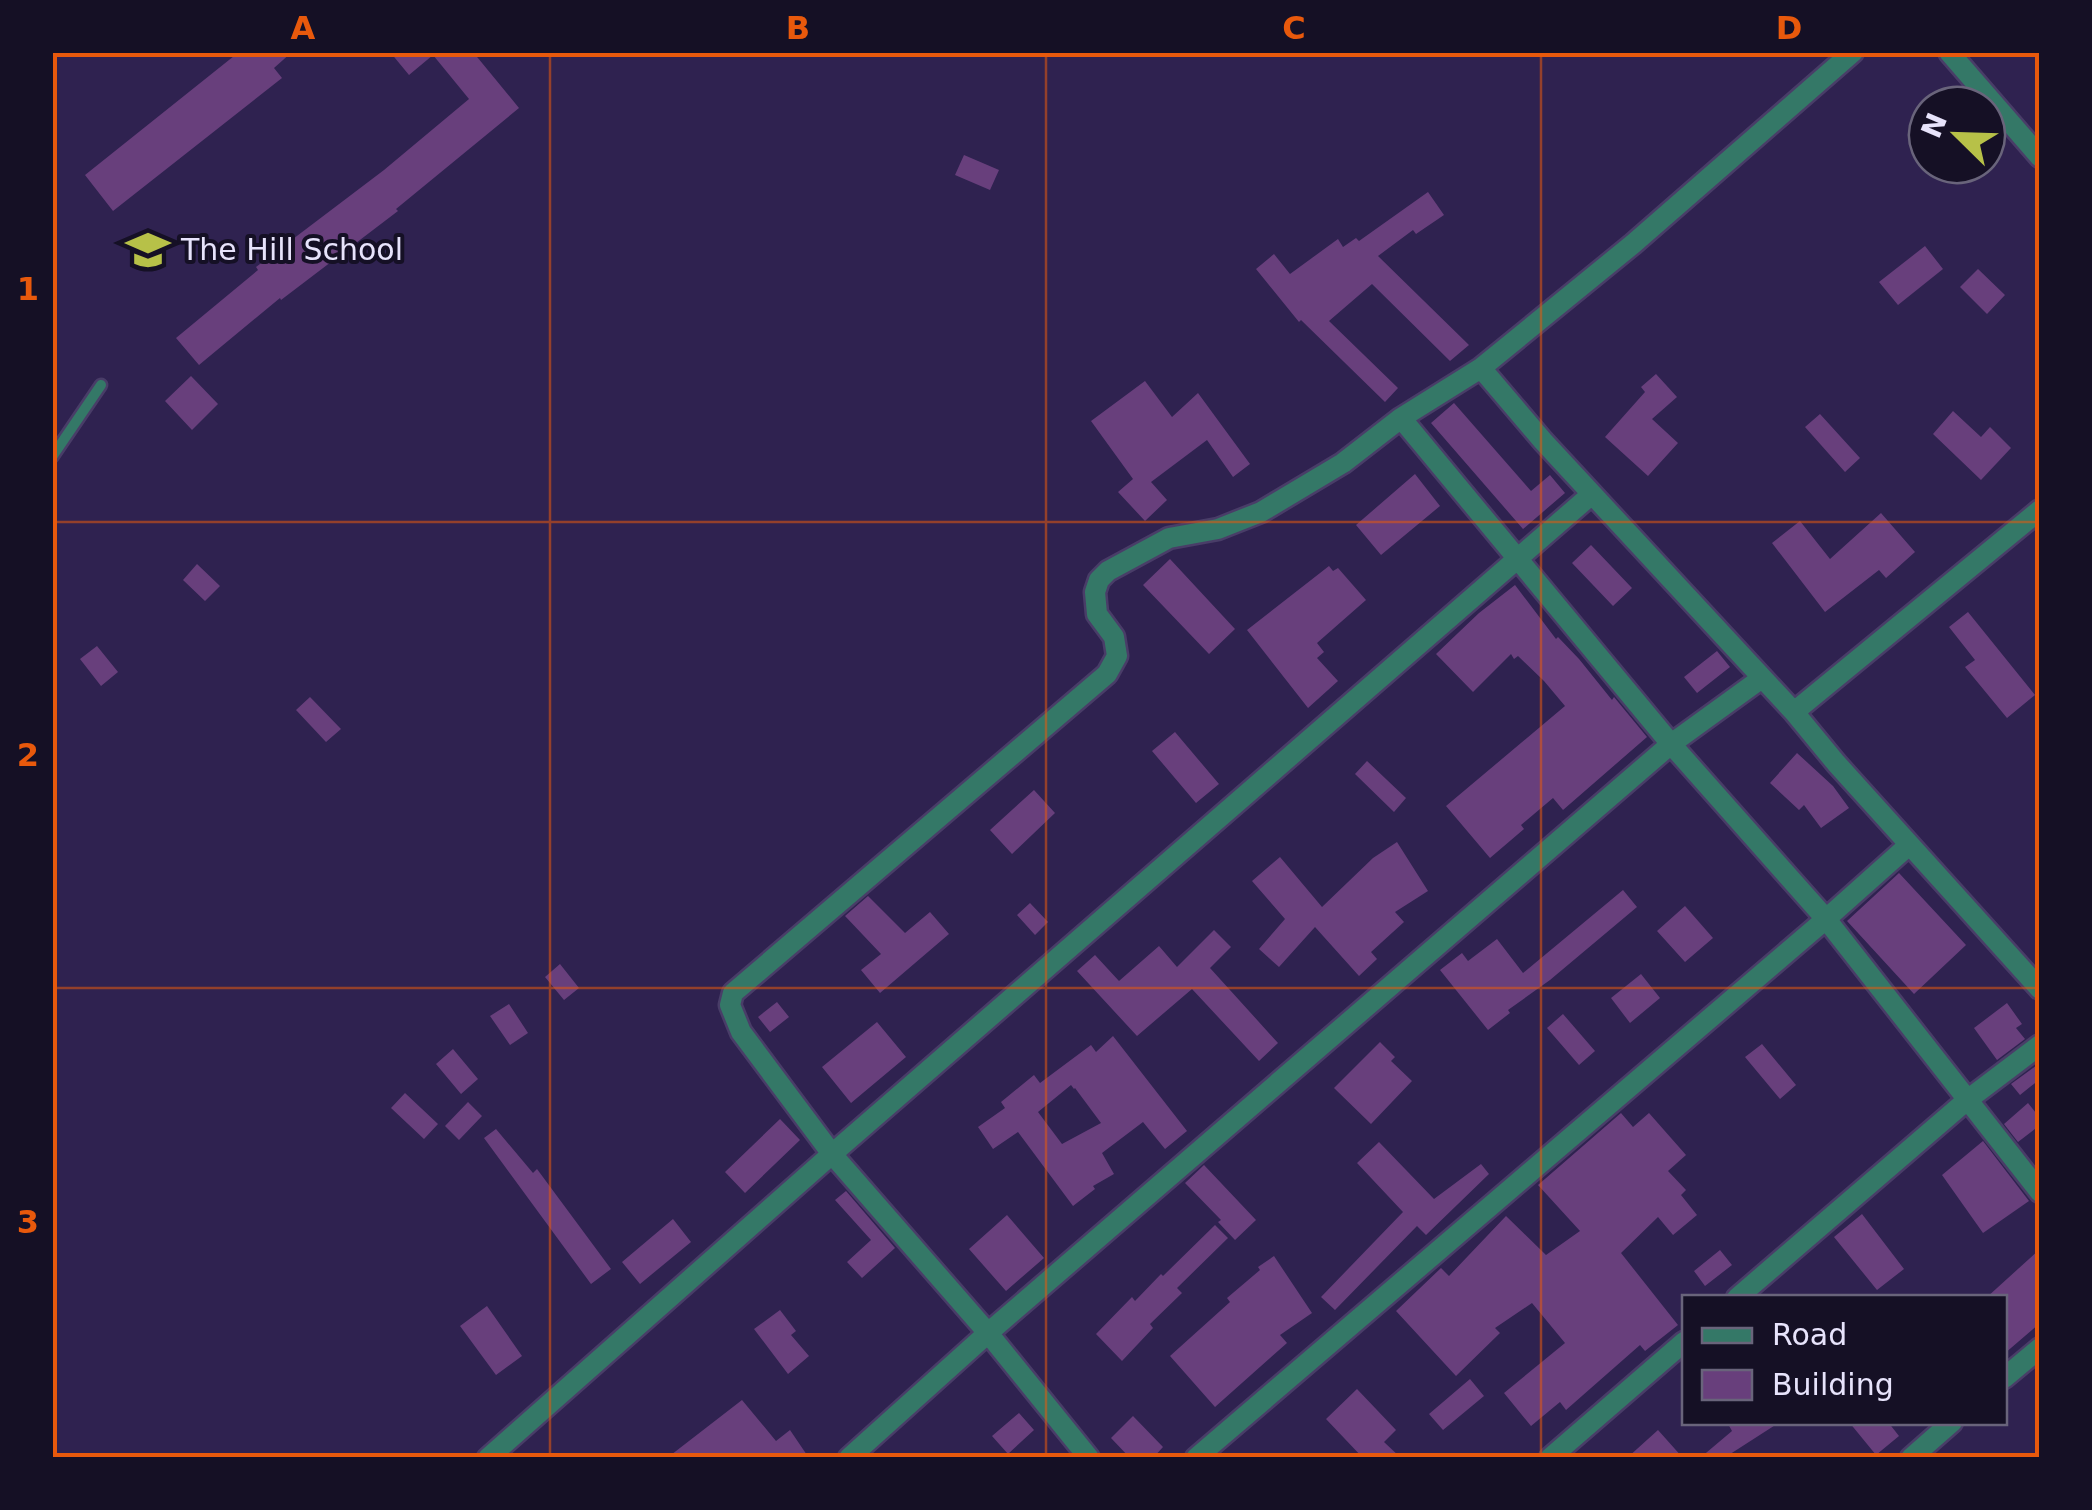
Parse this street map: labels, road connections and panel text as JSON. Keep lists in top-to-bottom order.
{
  "places": {
    "school or university": ["The Hill School"]
  },
  "legend": ["Road", "Building"],
  "north": "top left",
  "grid": {
    "columns": [
      "A",
      "B",
      "C",
      "D"
    ],
    "rows": ["1", "2", "3"]
  }
}
